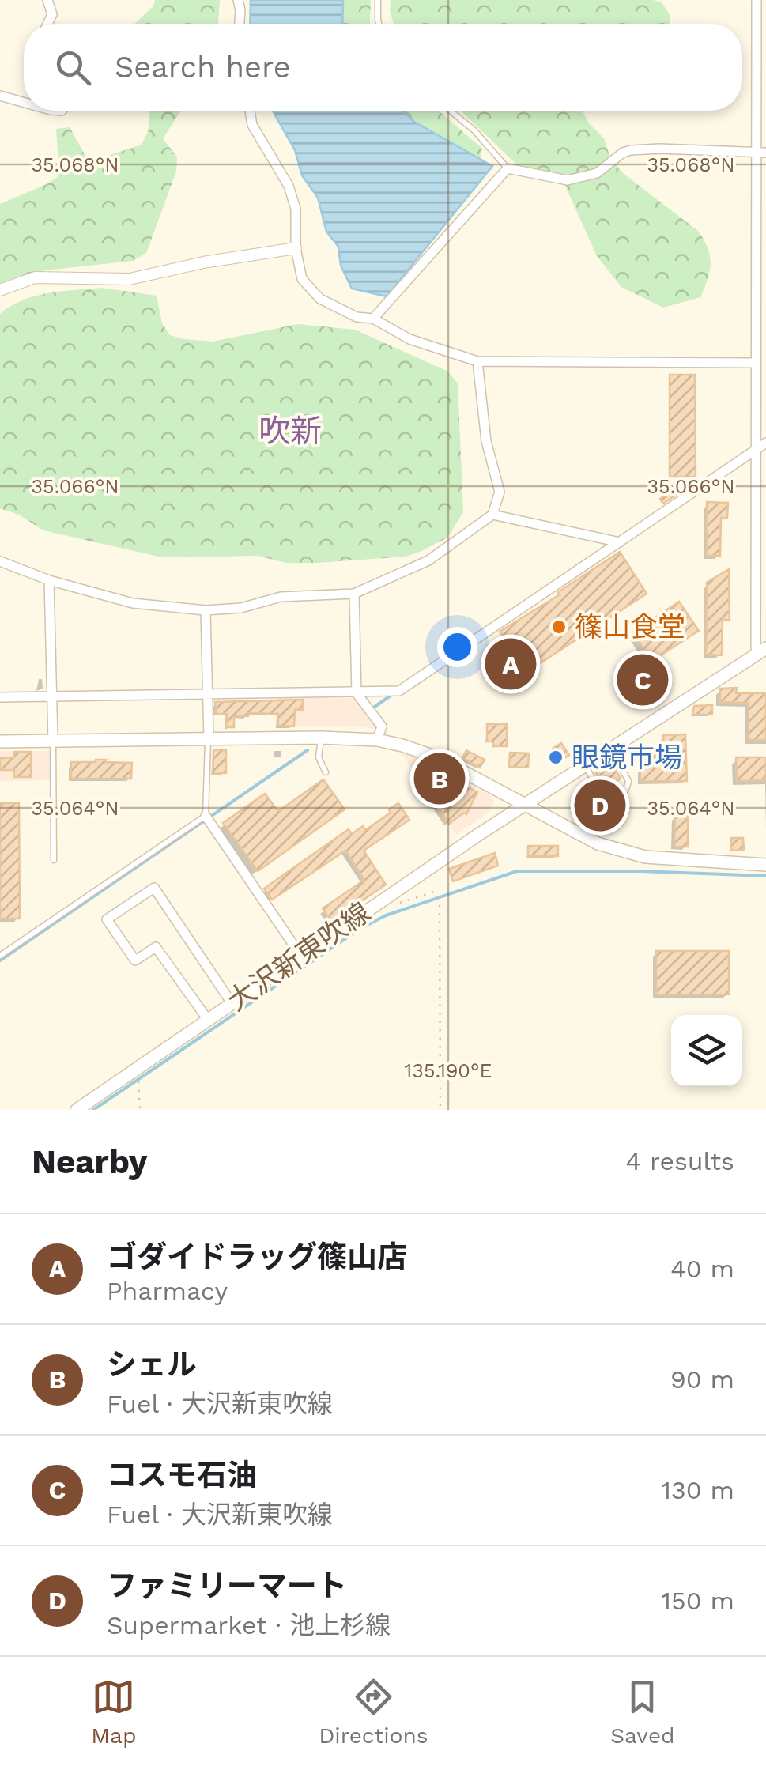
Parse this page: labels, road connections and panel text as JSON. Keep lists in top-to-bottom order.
{
  "streets": {
    "main road": ["大沢新東吹線"]
  },
  "districts": ["吹新"],
  "places": ["篠山食堂", "眼鏡市場"],
  "page": {
    "search": "Search here",
    "pins": [
      "A",
      "C",
      "B",
      "D"
    ],
    "heading": ["Nearby", "4 results"],
    "list": [
      {
        "mark": "A",
        "name": "ゴダイドラッグ篠山店",
        "note": "Pharmacy",
        "value": "40 m"
      },
      {
        "mark": "B",
        "name": "シェル",
        "note": "Fuel · 大沢新東吹線",
        "value": "90 m"
      },
      {
        "mark": "C",
        "name": "コスモ石油",
        "note": "Fuel · 大沢新東吹線",
        "value": "130 m"
      },
      {
        "mark": "D",
        "name": "ファミリーマート",
        "note": "Supermarket · 池上杉線",
        "value": "150 m"
      }
    ],
    "nav": ["Map", "Directions", "Saved"]
  },
  "coordinates": [
    "35.068°N",
    "35.066°N",
    "35.064°N",
    "135.190°E"
  ]
}
